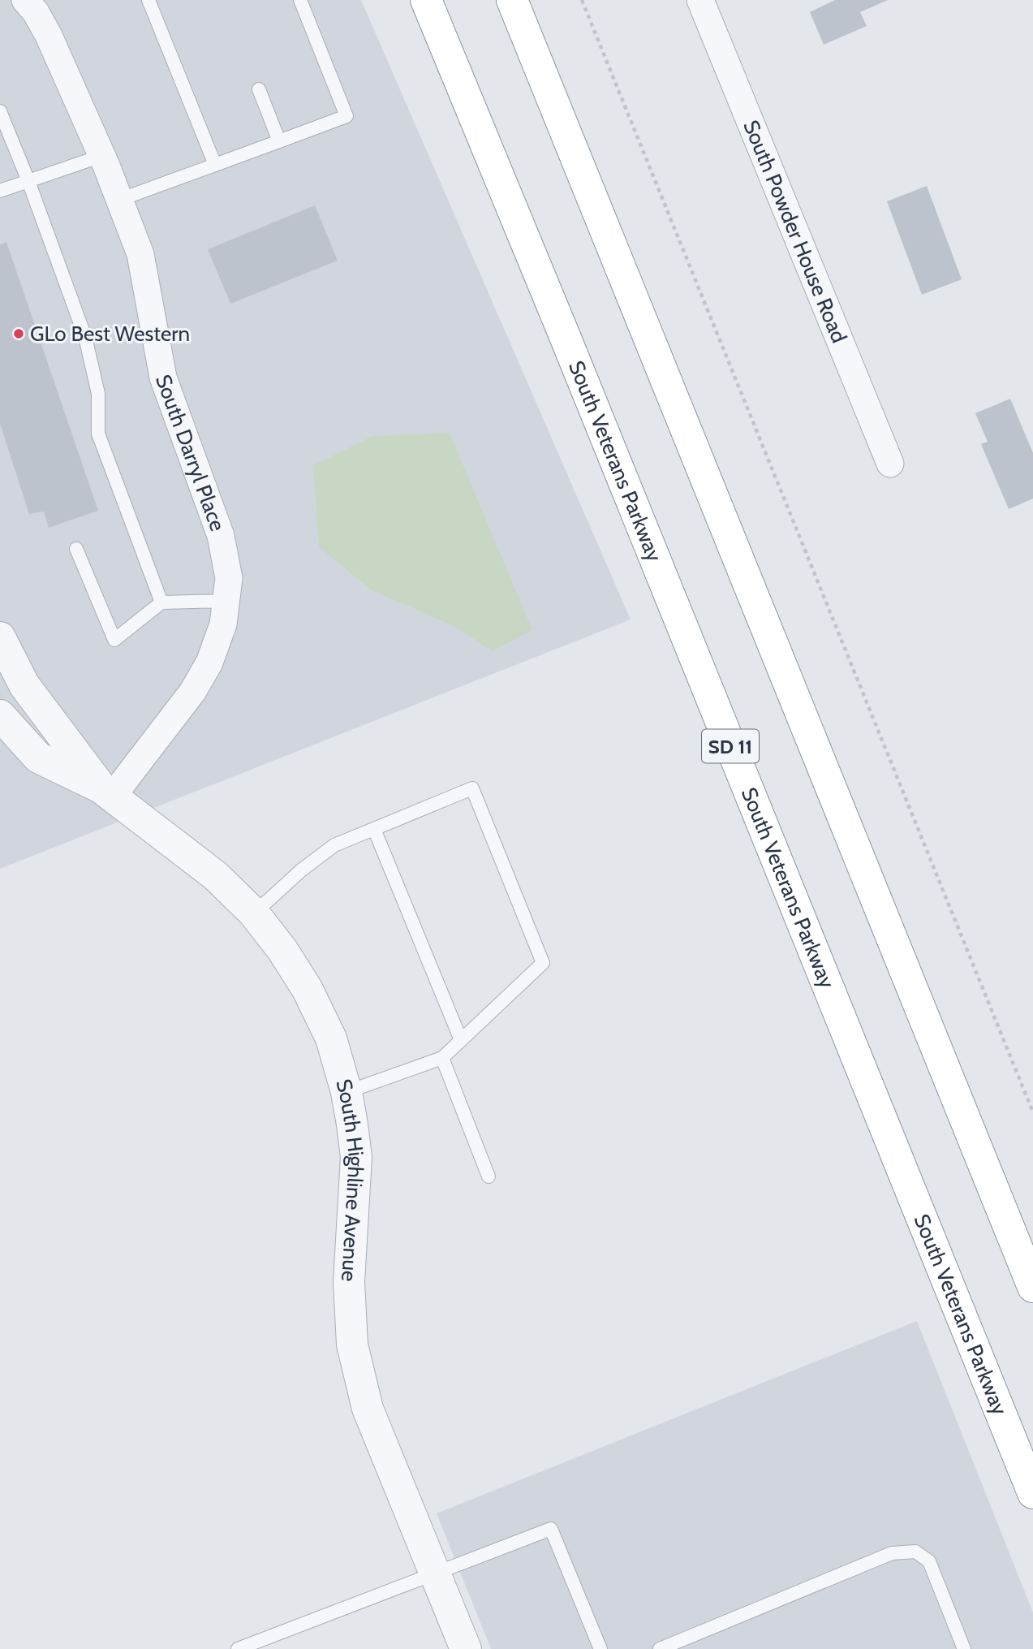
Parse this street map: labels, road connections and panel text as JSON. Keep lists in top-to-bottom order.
{
  "streets": {
    "highway": ["South Veterans Parkway", "SD 11"],
    "street": ["South Powder House Road", "South Darryl Place", "South Highline Avenue"]
  },
  "crossings": [
    ["South Darryl Place", "South Highline Avenue"]
  ],
  "places": ["GLo Best Western"]
}
